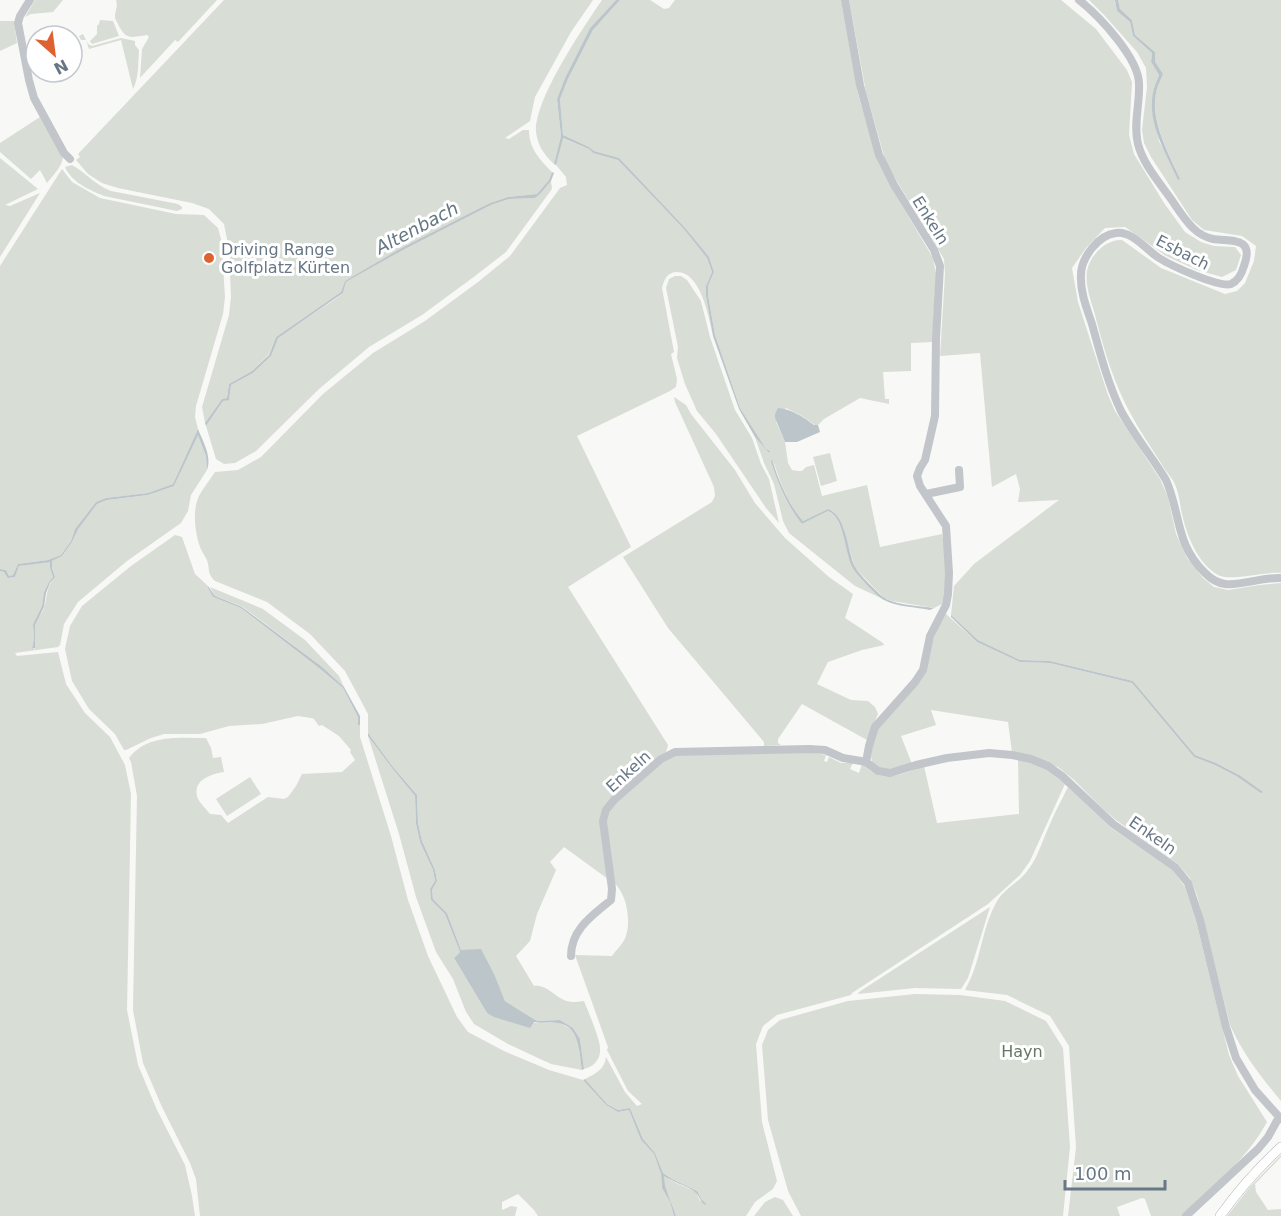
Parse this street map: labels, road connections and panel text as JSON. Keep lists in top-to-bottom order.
{
  "streets": {
    "street": ["Enkeln", "Esbach"]
  },
  "water": ["Altenbach"],
  "parks": ["Hayn"],
  "places": ["Driving Range Golfplatz Kürten"],
  "scale_bar": "100 m",
  "north": "bottom right"
}
